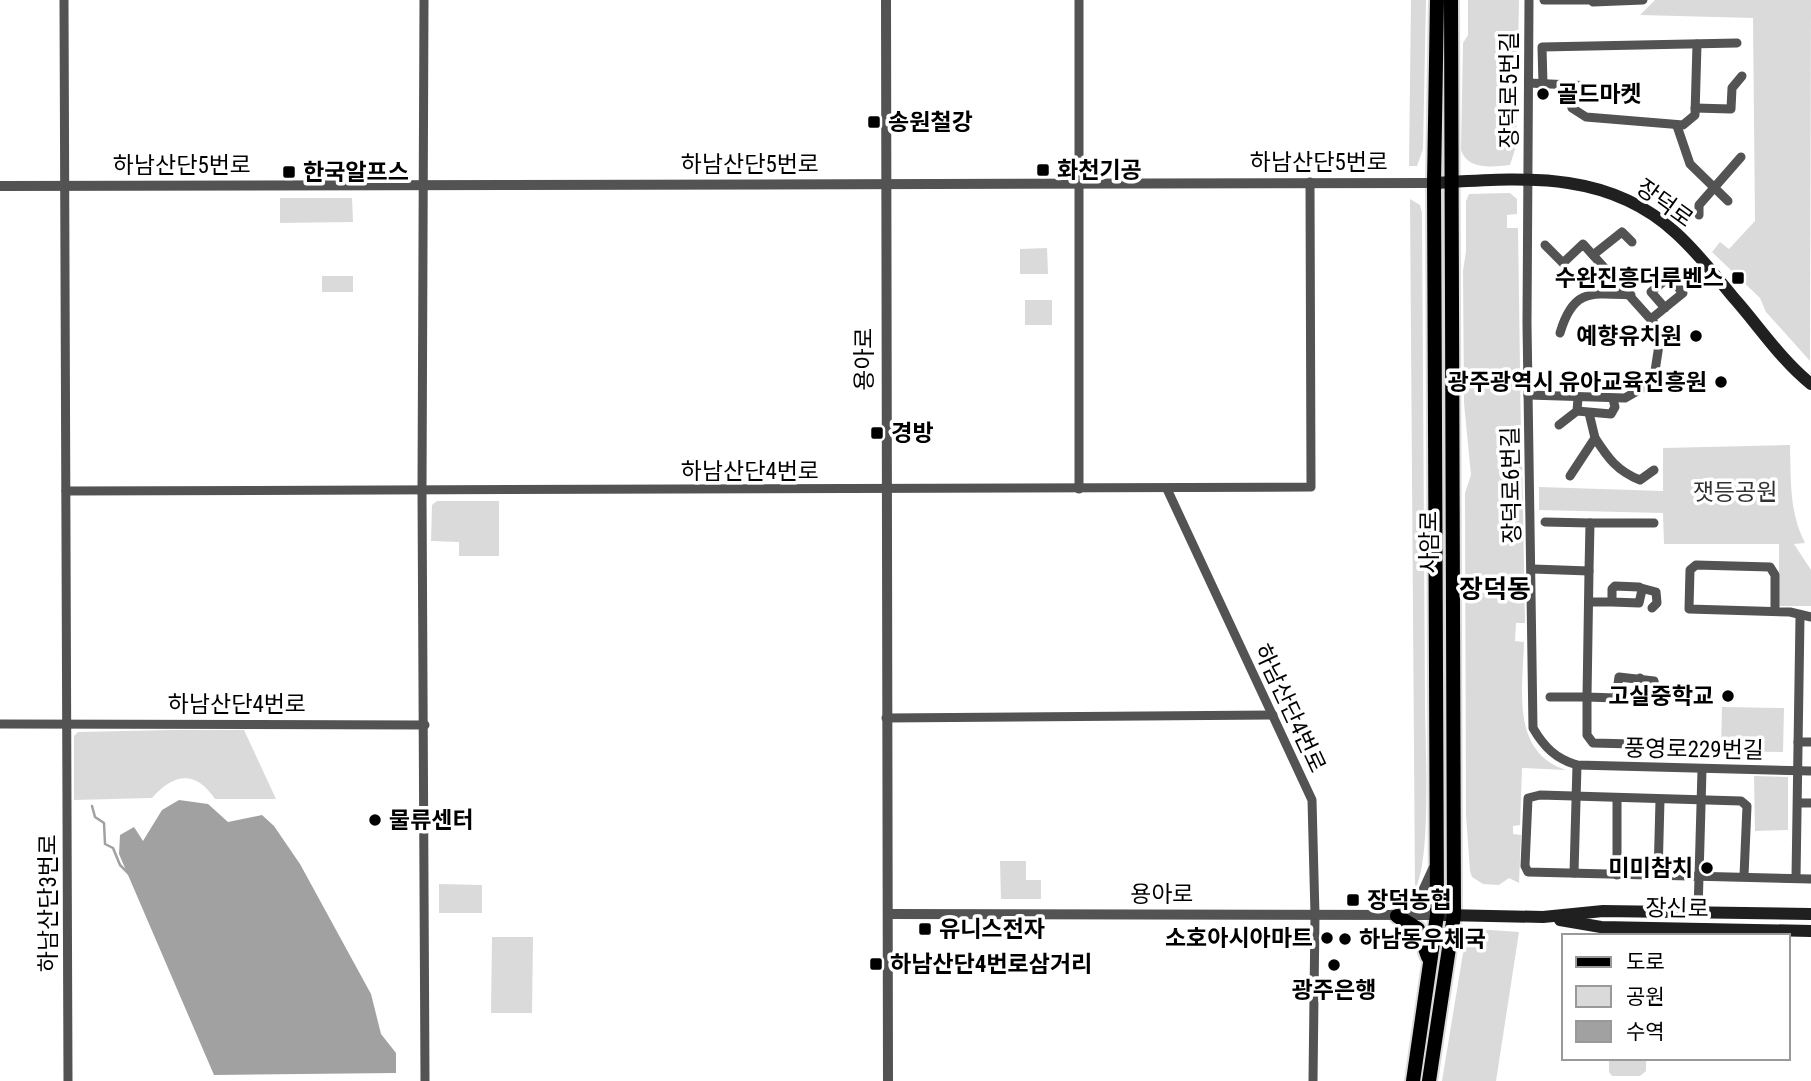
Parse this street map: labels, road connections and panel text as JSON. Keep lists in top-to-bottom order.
{
  "streets": {
    "main road": ["장덕로", "사암로", "장신로"],
    "street": [
      "장덕로5번길",
      "하남산단5번로",
      "용아로",
      "하남산단4번로",
      "장덕로6번길",
      "풍영로229번길",
      "하남산단3번로"
    ]
  },
  "crossings": [
    ["장덕로5번길", "장덕로"],
    ["장덕로5번길", "장덕로6번길"],
    ["하남산단5번로", "장덕로"],
    ["하남산단5번로", "용아로"],
    ["하남산단5번로", "하남산단4번로"],
    ["하남산단5번로", "사암로"],
    ["장덕로", "장덕로6번길"],
    ["장덕로", "사암로"],
    ["용아로", "하남산단4번로"],
    ["용아로", "사암로"],
    ["용아로", "장신로"],
    ["하남산단4번로", "하남산단3번로"],
    ["장덕로6번길", "풍영로229번길"],
    ["사암로", "장신로"]
  ],
  "districts": ["장덕동"],
  "parks": ["잿등공원"],
  "places": {
    "other": [
      "골드마켓",
      "예향유치원",
      "광주광역시 유아교육진흥원",
      "고실중학교",
      "물류센터",
      "미미참치",
      "소호아시아마트",
      "하남동우체국",
      "광주은행"
    ],
    "transit": [
      "송원철강",
      "화천기공",
      "한국알프스",
      "수완진흥더루벤스",
      "경방",
      "장덕농협",
      "유니스전자",
      "하남산단4번로삼거리"
    ]
  },
  "legend": ["도로", "공원", "수역"]
}
